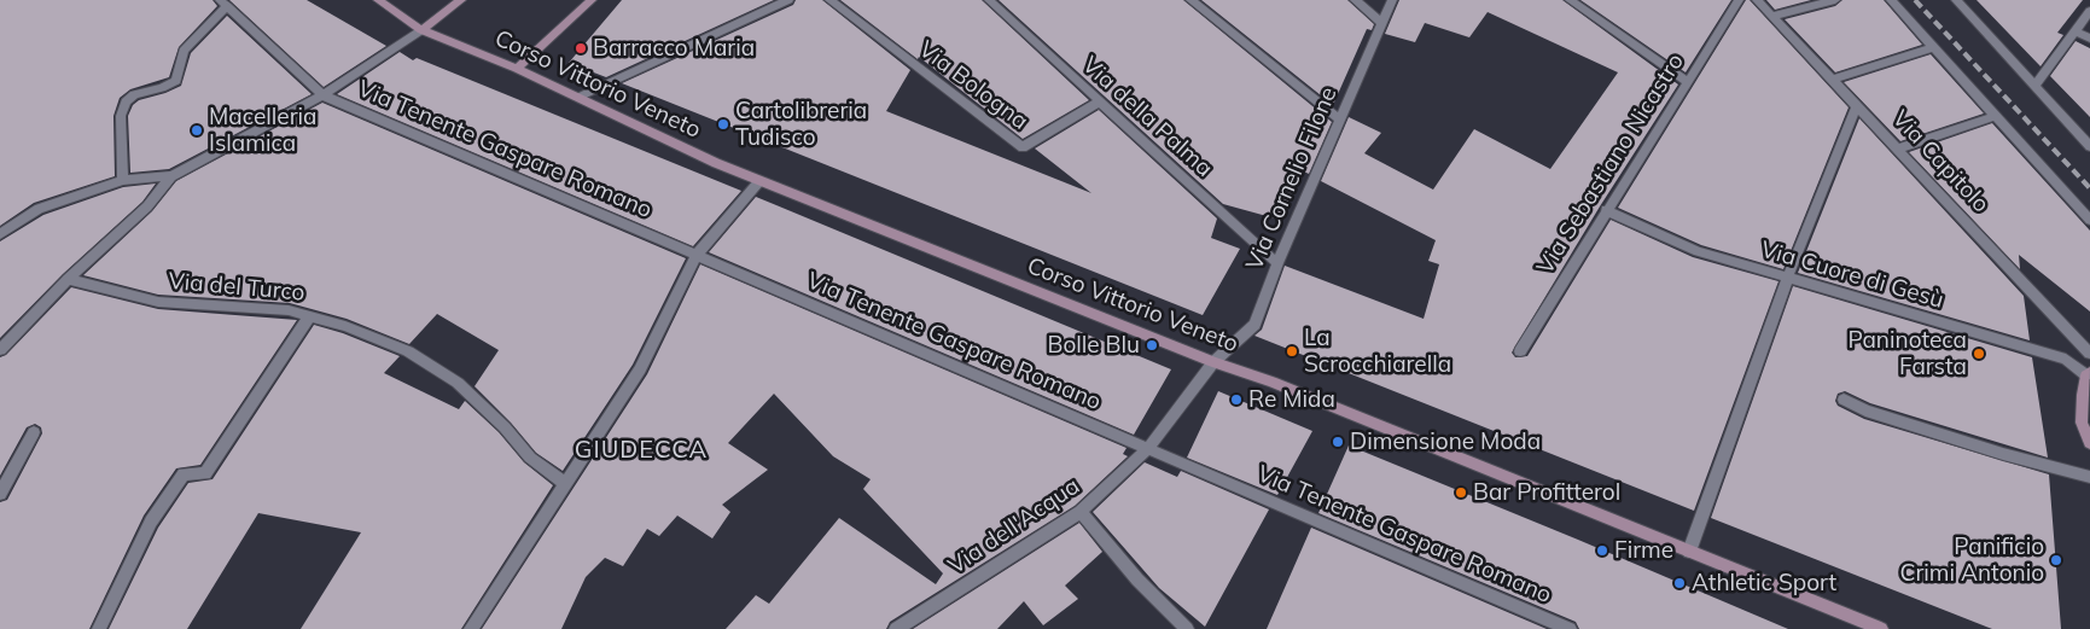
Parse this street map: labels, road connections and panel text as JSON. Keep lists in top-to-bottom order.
{
  "streets": {
    "main road": ["Corso Vittorio Veneto"],
    "street": [
      "Via Bologna",
      "Via della Palma",
      "Via Tenente Gaspare Romano",
      "Via Capitolo",
      "Via Sebastiano Nicastro",
      "Via Cornelio Filone",
      "Via Cuore di Gesù",
      "Via del Turco",
      "Via dell'Acqua"
    ]
  },
  "crossings": [
    ["Corso Vittorio Veneto", "Via Cornelio Filone"],
    ["Corso Vittorio Veneto", "Via dell'Acqua"],
    ["Via Bologna", "Via della Palma"],
    ["Via della Palma", "Via Cornelio Filone"],
    ["Via Tenente Gaspare Romano", "Via dell'Acqua"],
    ["Via Sebastiano Nicastro", "Via Cuore di Gesù"],
    ["Via Cornelio Filone", "Via dell'Acqua"]
  ],
  "districts": ["GIUDECCA"],
  "places": [
    "Barracco Maria",
    "Cartolibreria Tudisco",
    "Macelleria Islamica",
    "Bolle Blu",
    "La Scrocchiarella",
    "Paninoteca Farsta",
    "Re Mida",
    "Dimensione Moda",
    "Bar Profitterol",
    "Firme",
    "Panificio Crimi Antonio",
    "Athletic Sport"
  ]
}
